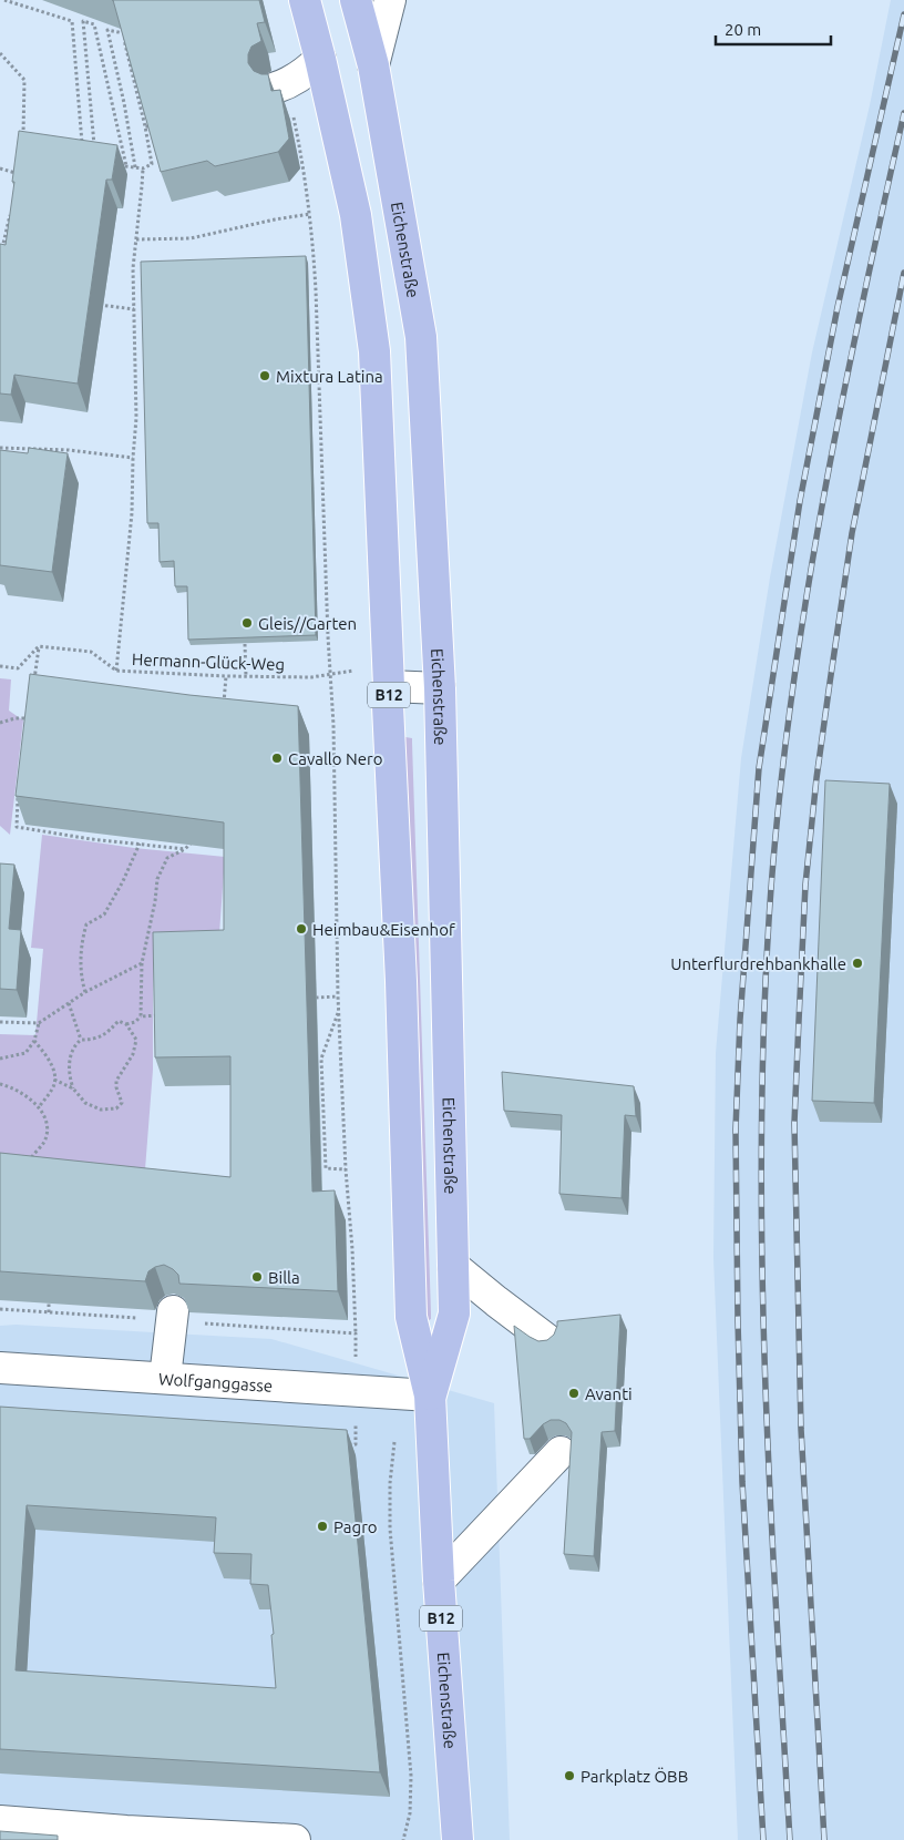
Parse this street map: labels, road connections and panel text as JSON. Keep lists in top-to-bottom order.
{
  "streets": {
    "main road": ["Eichenstraße", "B12"],
    "street": ["Wolfganggasse"],
    "path": ["Hermann-Glück-Weg"]
  },
  "crossings": [
    ["Eichenstraße", "Wolfganggasse"]
  ],
  "places": [
    "Mixtura Latina",
    "Gleis//Garten",
    "Cavallo Nero",
    "Heimbau&Eisenhof",
    "Unterflurdrehbankhalle",
    "Billa",
    "Avanti",
    "Pagro",
    "Parkplatz ÖBB"
  ],
  "scale_bar": "20 m"
}
